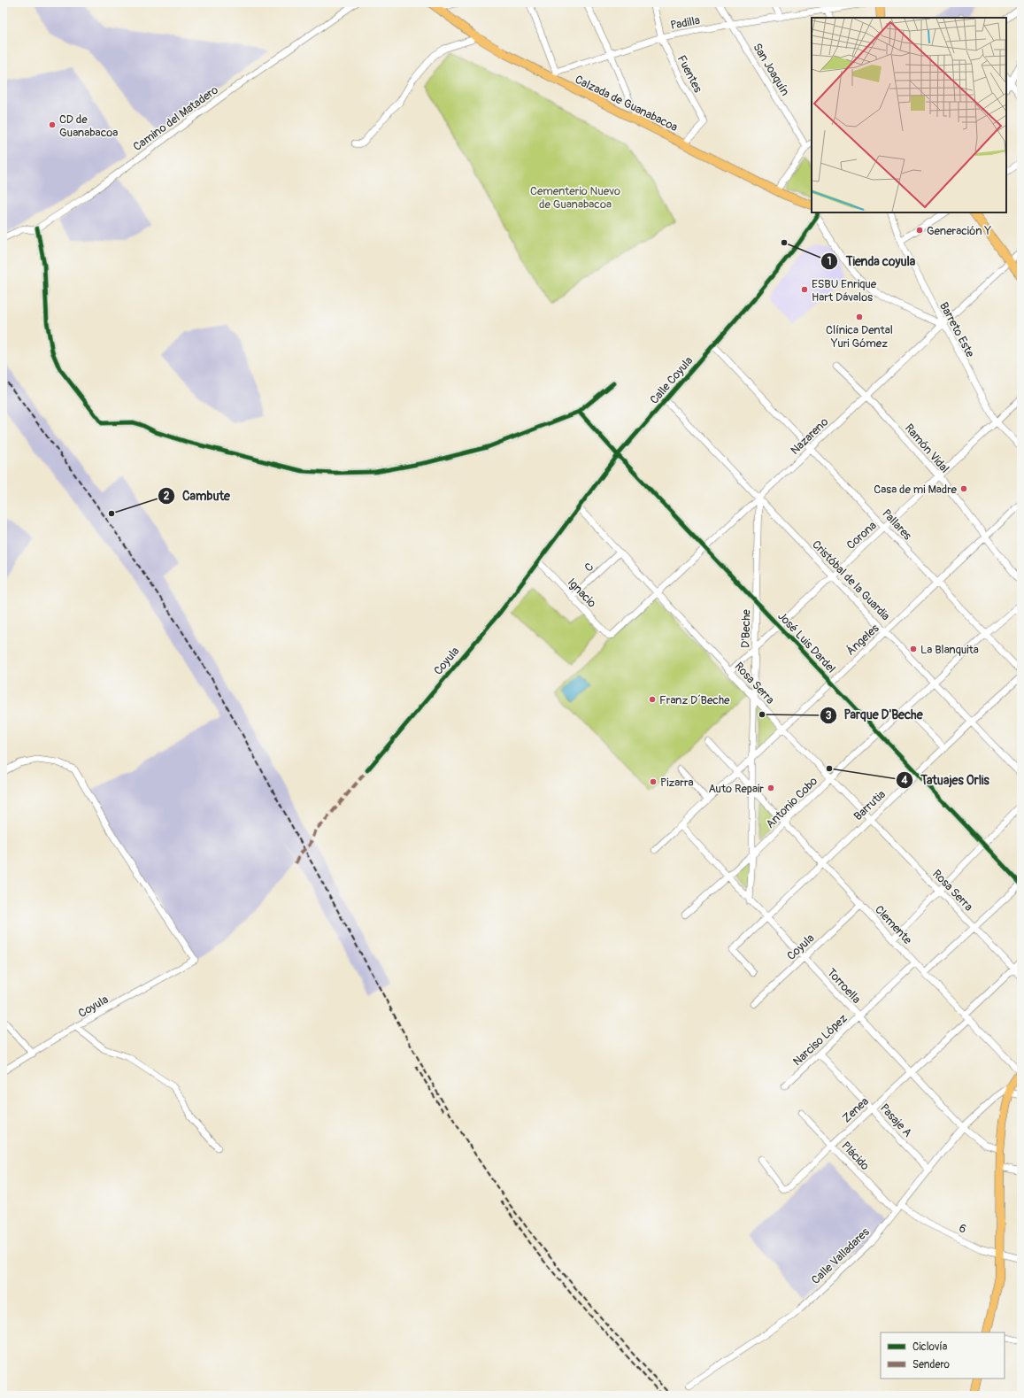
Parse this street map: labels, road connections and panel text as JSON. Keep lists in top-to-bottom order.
{
  "streets": {
    "main road": ["Calzada de Guanabacoa"],
    "street": [
      "Padilla",
      "San Joaquín",
      "Fuentes",
      "Camino del Matadero",
      "Barreto Este",
      "Calle Coyula",
      "Nazareno",
      "Ramón Vidal",
      "Pallares",
      "Corona",
      "C",
      "Cristóbal de la Guardia",
      "Ignacio",
      "D'Beche",
      "Ángeles",
      "José Luis Dardel",
      "Coyula",
      "Rosa Serra",
      "Antonio Cobo",
      "Barrutia",
      "Clemente",
      "Torroella",
      "Narciso López",
      "Zenea",
      "Pasaje A",
      "Plácido",
      "6",
      "Calle Valladares"
    ]
  },
  "crossings": [
    ["Padilla", "San Joaquín"],
    ["Padilla", "Fuentes"],
    ["Padilla", "Calzada de Guanabacoa"],
    ["Fuentes", "Calzada de Guanabacoa"],
    ["Barreto Este", "Nazareno"],
    ["Barreto Este", "Corona"],
    ["Calle Coyula", "Pallares"],
    ["Calle Coyula", "Cristóbal de la Guardia"],
    ["Calle Coyula", "Ignacio"],
    ["Calle Coyula", "José Luis Dardel"],
    ["Calle Coyula", "Coyula"],
    ["Calle Coyula", "Rosa Serra"],
    ["Nazareno", "Ramón Vidal"],
    ["Nazareno", "Pallares"],
    ["Nazareno", "Cristóbal de la Guardia"],
    ["Nazareno", "Ignacio"],
    ["Nazareno", "D'Beche"],
    ["Nazareno", "José Luis Dardel"],
    ["Nazareno", "Rosa Serra"],
    ["Ramón Vidal", "Corona"],
    ["Ramón Vidal", "Ángeles"],
    ["Pallares", "Corona"],
    ["Pallares", "Ángeles"],
    ["Pallares", "Antonio Cobo"],
    ["Corona", "Cristóbal de la Guardia"],
    ["Corona", "D'Beche"],
    ["Corona", "José Luis Dardel"],
    ["Corona", "Rosa Serra"],
    ["C", "Ignacio"],
    ["C", "Rosa Serra"],
    ["Cristóbal de la Guardia", "D'Beche"],
    ["Cristóbal de la Guardia", "Ángeles"],
    ["Cristóbal de la Guardia", "Antonio Cobo"],
    ["Cristóbal de la Guardia", "Barrutia"],
    ["Ignacio", "Coyula"],
    ["D'Beche", "Ángeles"],
    ["D'Beche", "José Luis Dardel"],
    ["D'Beche", "Rosa Serra"],
    ["D'Beche", "Antonio Cobo"],
    ["D'Beche", "Clemente"],
    ["D'Beche", "Torroella"],
    ["Ángeles", "José Luis Dardel"],
    ["Ángeles", "Rosa Serra"],
    ["Ángeles", "Clemente"],
    ["Ángeles", "Torroella"],
    ["José Luis Dardel", "Antonio Cobo"],
    ["José Luis Dardel", "Barrutia"],
    ["Coyula", "Clemente"],
    ["Coyula", "Torroella"],
    ["Rosa Serra", "Antonio Cobo"],
    ["Rosa Serra", "Barrutia"],
    ["Rosa Serra", "Zenea"],
    ["Antonio Cobo", "Clemente"],
    ["Antonio Cobo", "Torroella"],
    ["Barrutia", "Clemente"],
    ["Barrutia", "Torroella"],
    ["Clemente", "Narciso López"],
    ["Clemente", "Zenea"],
    ["Torroella", "Narciso López"],
    ["Torroella", "Zenea"],
    ["Torroella", "Calle Valladares"],
    ["Narciso López", "Pasaje A"],
    ["Zenea", "Pasaje A"],
    ["Zenea", "Plácido"],
    ["Pasaje A", "Calle Valladares"],
    ["Plácido", "Calle Valladares"],
    ["6", "Calle Valladares"]
  ],
  "parks": ["Cementerio Nuevo de Guanabacoa"],
  "places": [
    "CD de Guanabacoa",
    "Generación Y",
    "Tienda coyula",
    "ESBU Enrique Hart Dávalos",
    "Clínica Dental Yuri Gómez",
    "Casa de mi Madre",
    "Cambute",
    "La Blanquita",
    "Franz D´Beche",
    "Parque D'Beche",
    "Tatuajes Orlis",
    "Pizarra",
    "Auto Repair"
  ],
  "legend": ["Ciclovía", "Sendero"]
}
